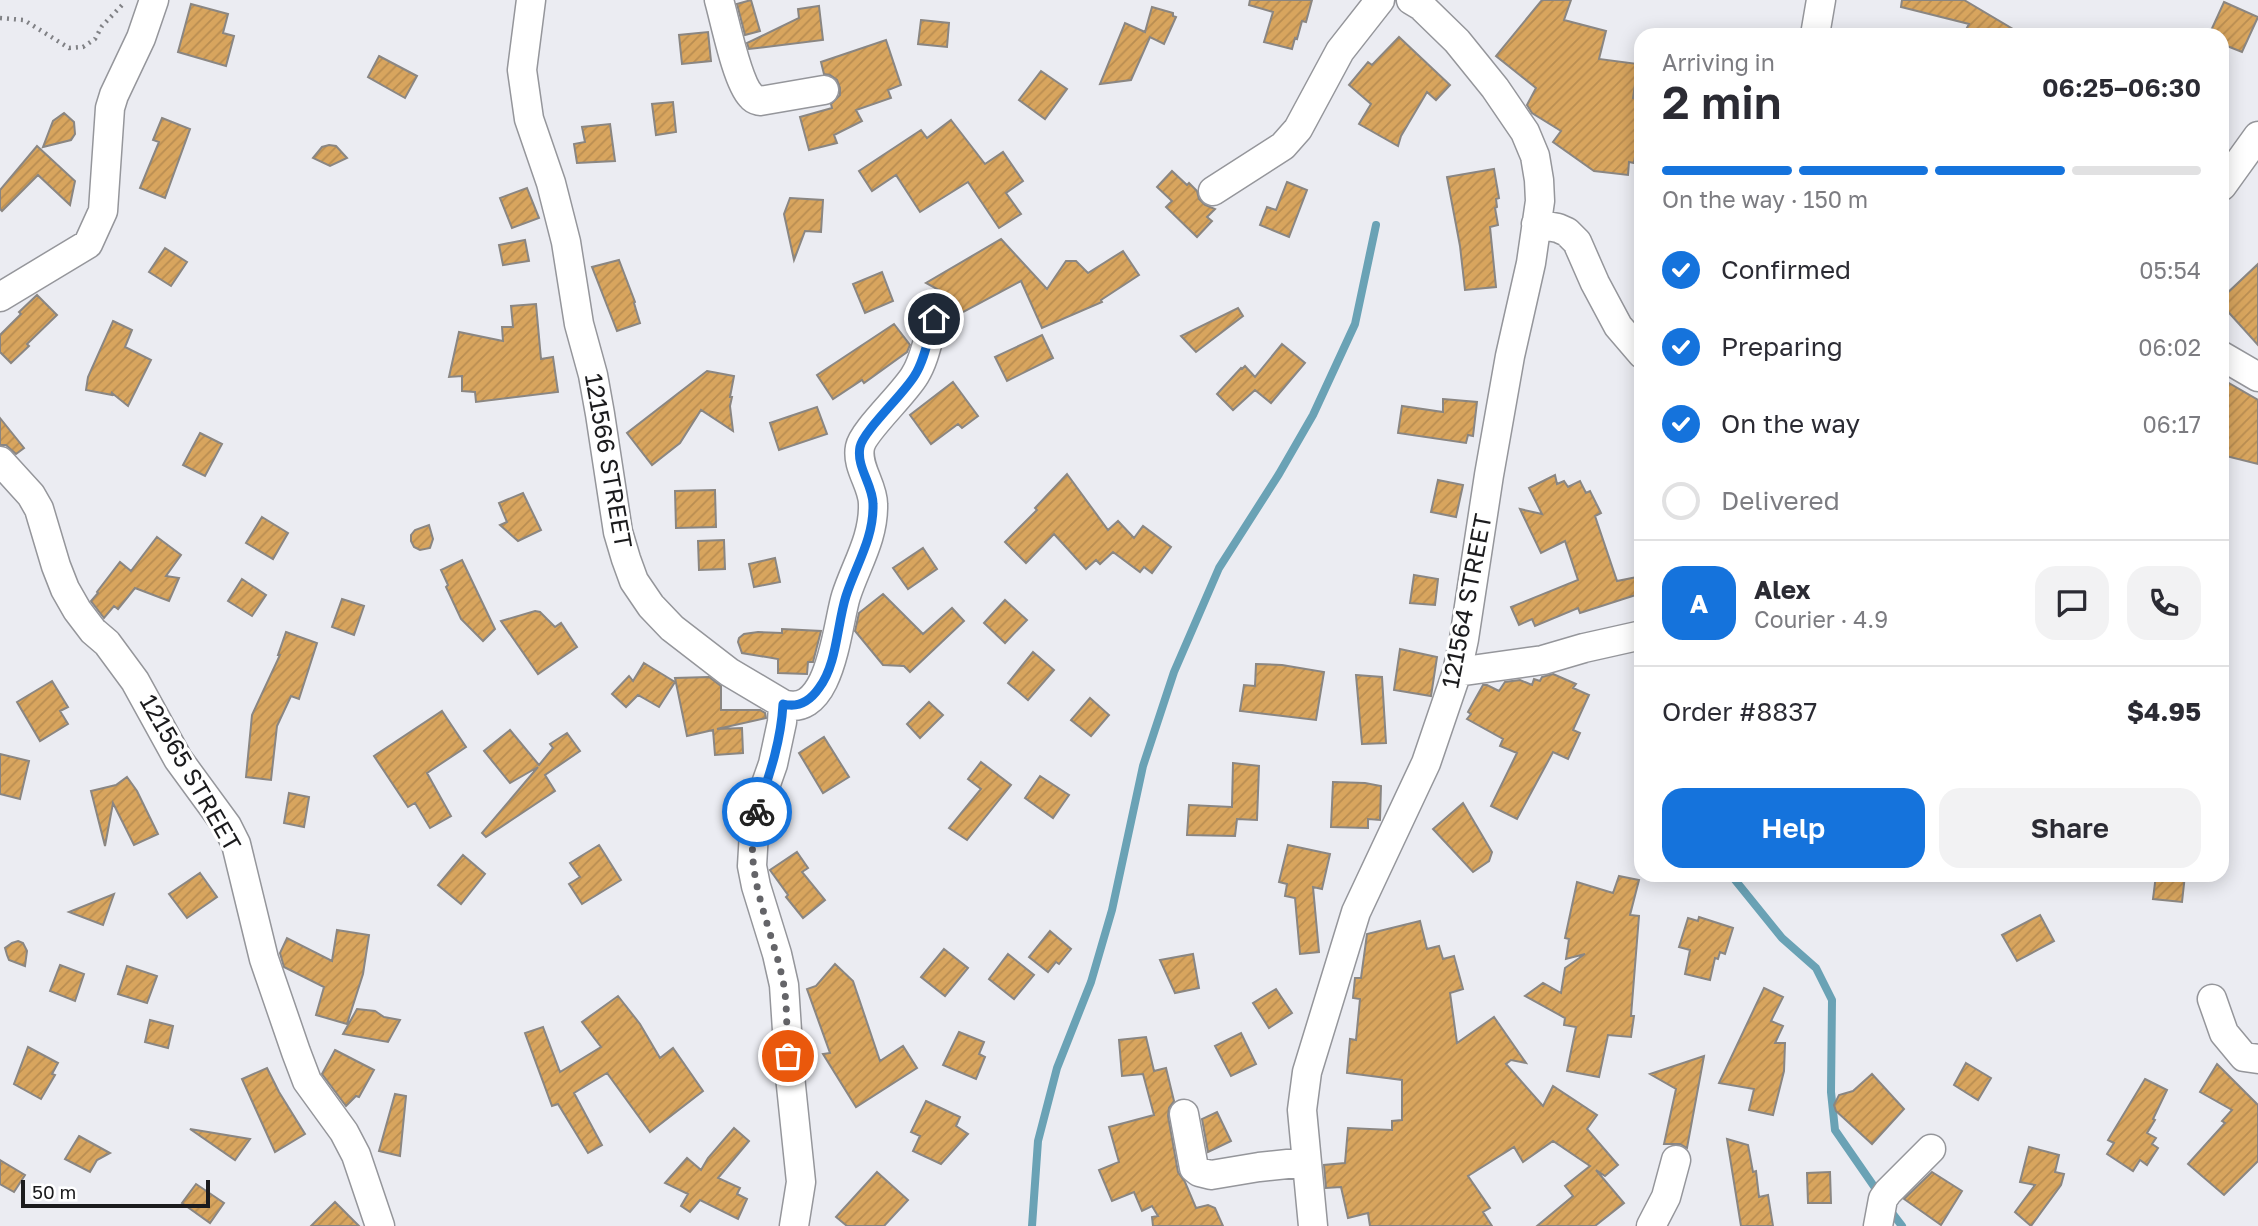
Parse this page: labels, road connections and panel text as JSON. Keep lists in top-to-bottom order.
{
  "streets": {
    "street": ["121566 STREET", "121564 STREET", "121565 STREET"]
  },
  "scale_bar": "50 m",
  "page": {
    "heading": ["2 min", "Arriving in", "06:25–06:30"],
    "panel": [
      "Alex",
      "Courier · 4.9",
      "Order #8837",
      "$4.95"
    ],
    "bar": "On the way · 150 m",
    "list": [
      ["Confirmed", "05:54"],
      ["Preparing", "06:02"],
      ["On the way", "06:17"],
      "Delivered"
    ],
    "round": "A",
    "buttons": ["Help", "Share"],
    "scale": "50 m"
  }
}
